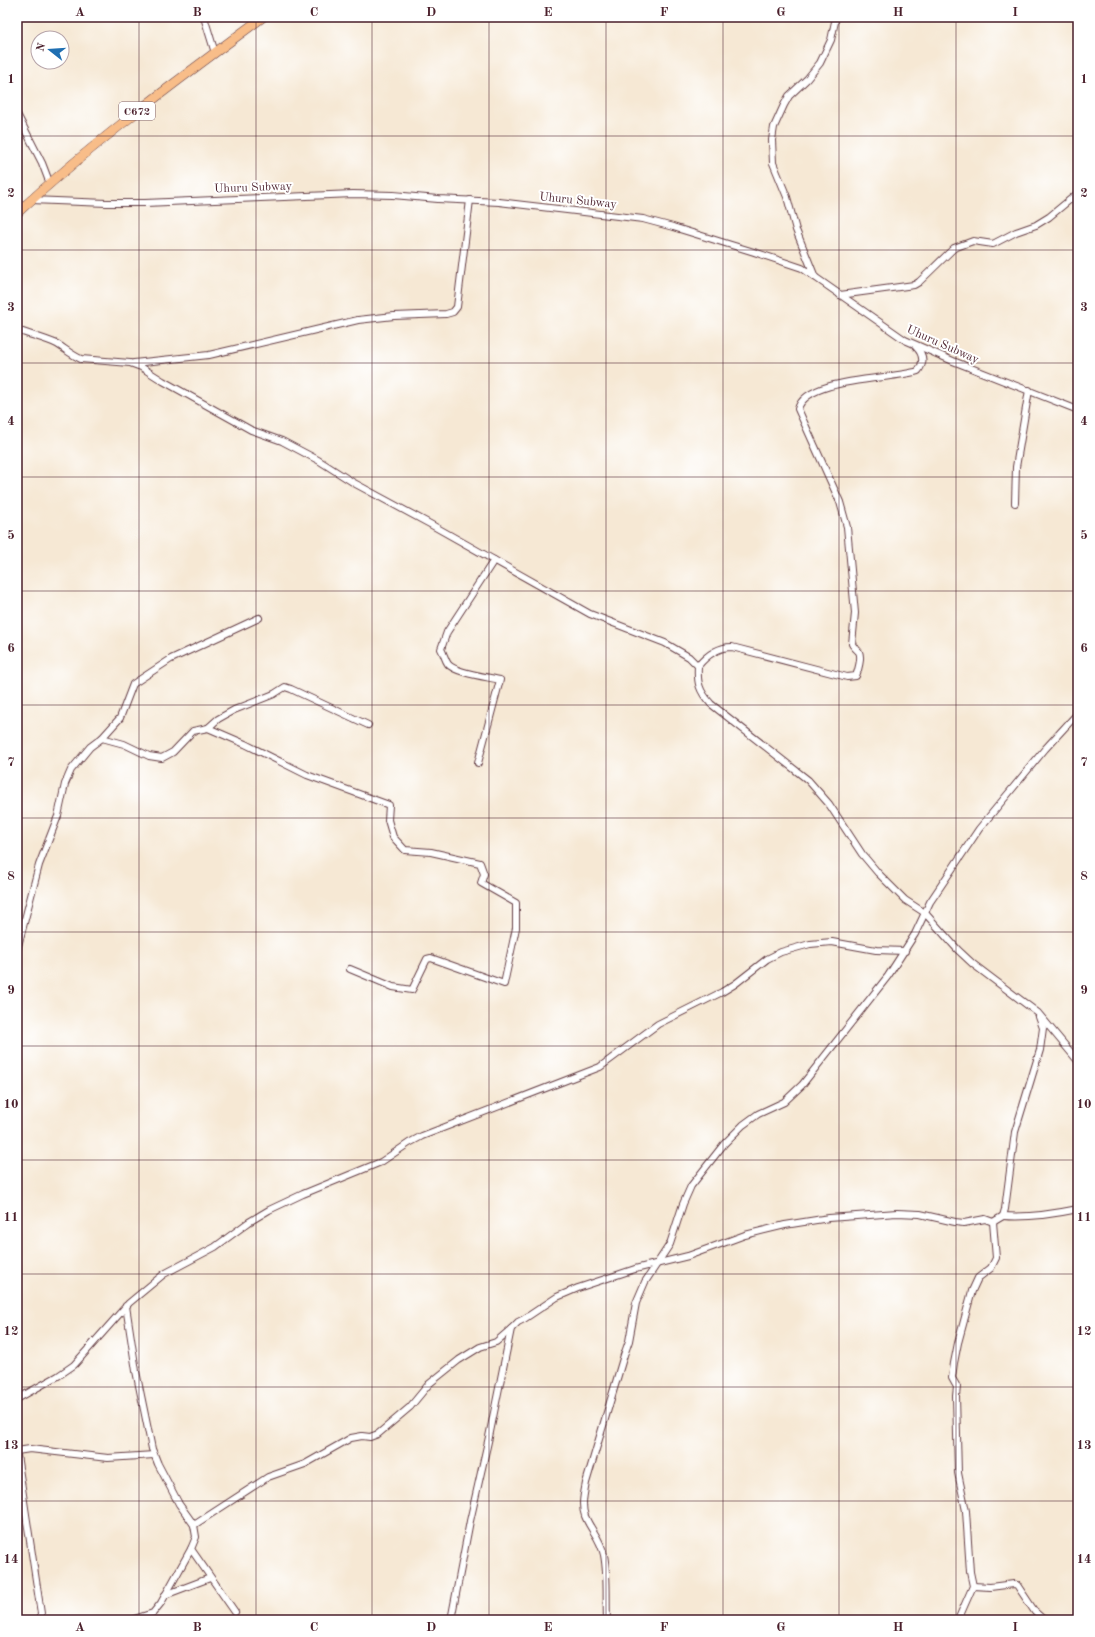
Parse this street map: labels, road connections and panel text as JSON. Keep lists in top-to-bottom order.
{
  "streets": {
    "main road": ["C672"],
    "street": ["Uhuru Subway"]
  },
  "crossings": [
    ["C672", "Uhuru Subway"]
  ],
  "north": "left",
  "grid": {
    "columns": [
      "A",
      "B",
      "C",
      "D",
      "E",
      "F",
      "G",
      "H",
      "I"
    ],
    "rows": [
      "1",
      "2",
      "3",
      "4",
      "5",
      "6",
      "7",
      "8",
      "9",
      "10",
      "11",
      "12",
      "13",
      "14"
    ]
  }
}
